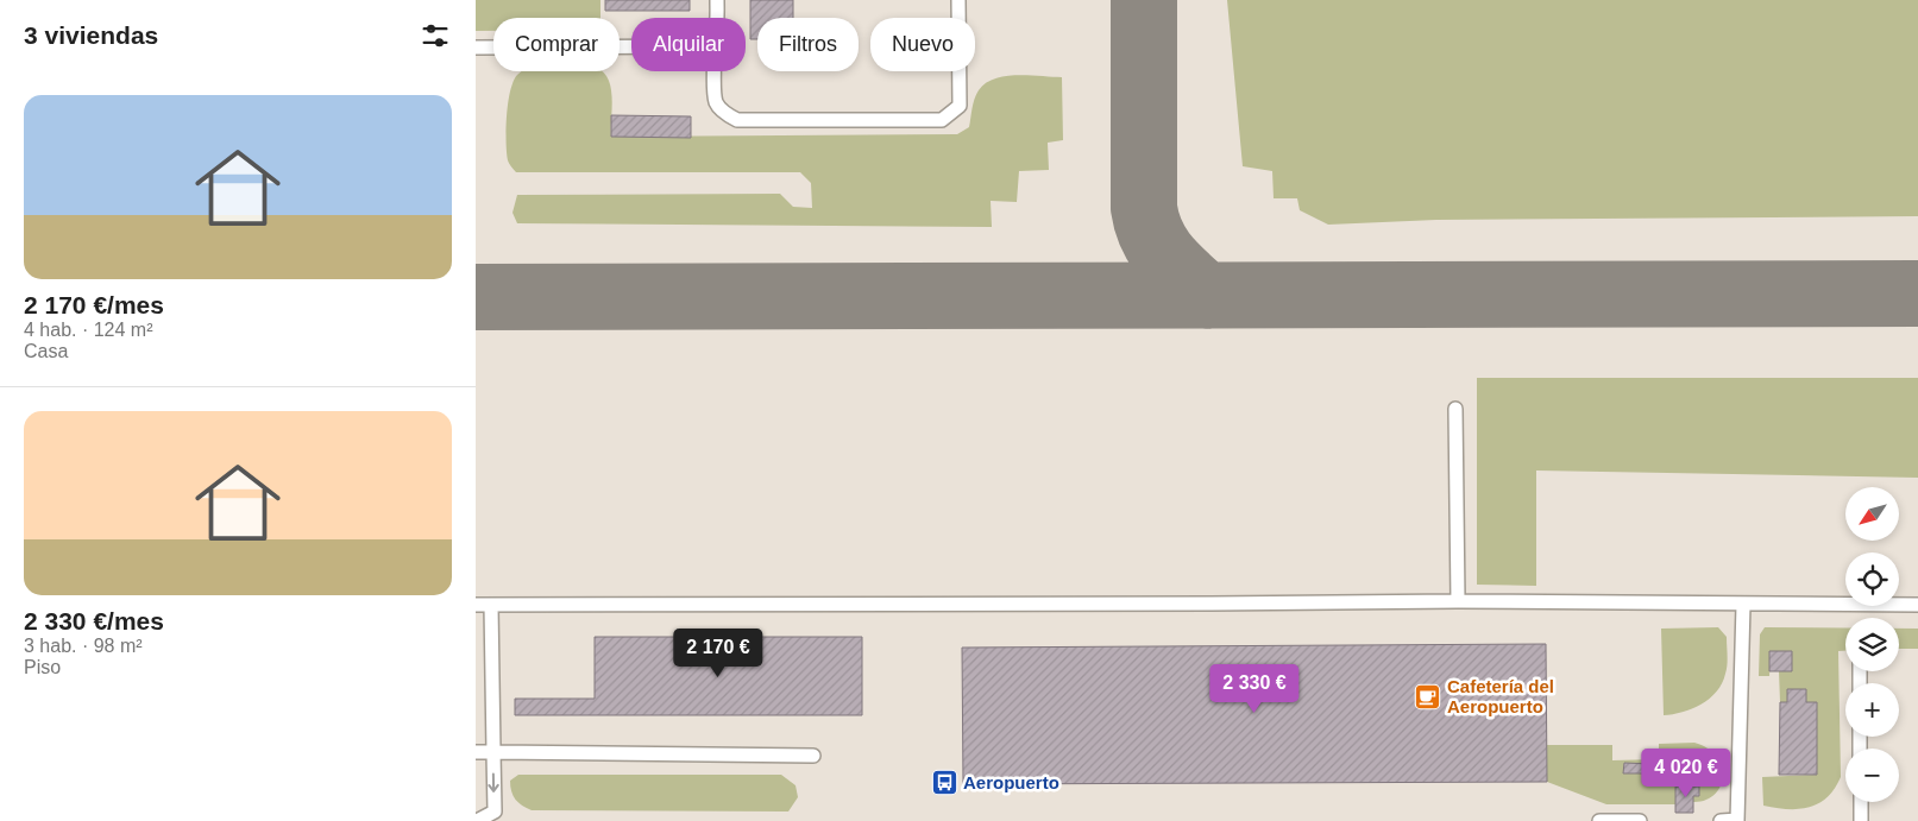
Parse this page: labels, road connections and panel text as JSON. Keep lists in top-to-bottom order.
{
  "places": {
    "cafe": ["Cafetería del Aeropuerto"],
    "bus stop": ["Aeropuerto"]
  },
  "north": "bottom left",
  "page": {
    "heading": "3 viviendas",
    "chip": [
      "Comprar",
      "Alquilar",
      "Filtros",
      "Nuevo"
    ],
    "list": [
      {
        "name": "2 170 €/mes",
        "note": "4 hab. · 124 m² · Casa"
      },
      {
        "name": "2 330 €/mes",
        "note": "3 hab. · 98 m² · Piso"
      }
    ],
    "map_buttons": ["+", "−"],
    "price": ["2 170 €", "2 330 €", "4 020 €"]
  }
}
